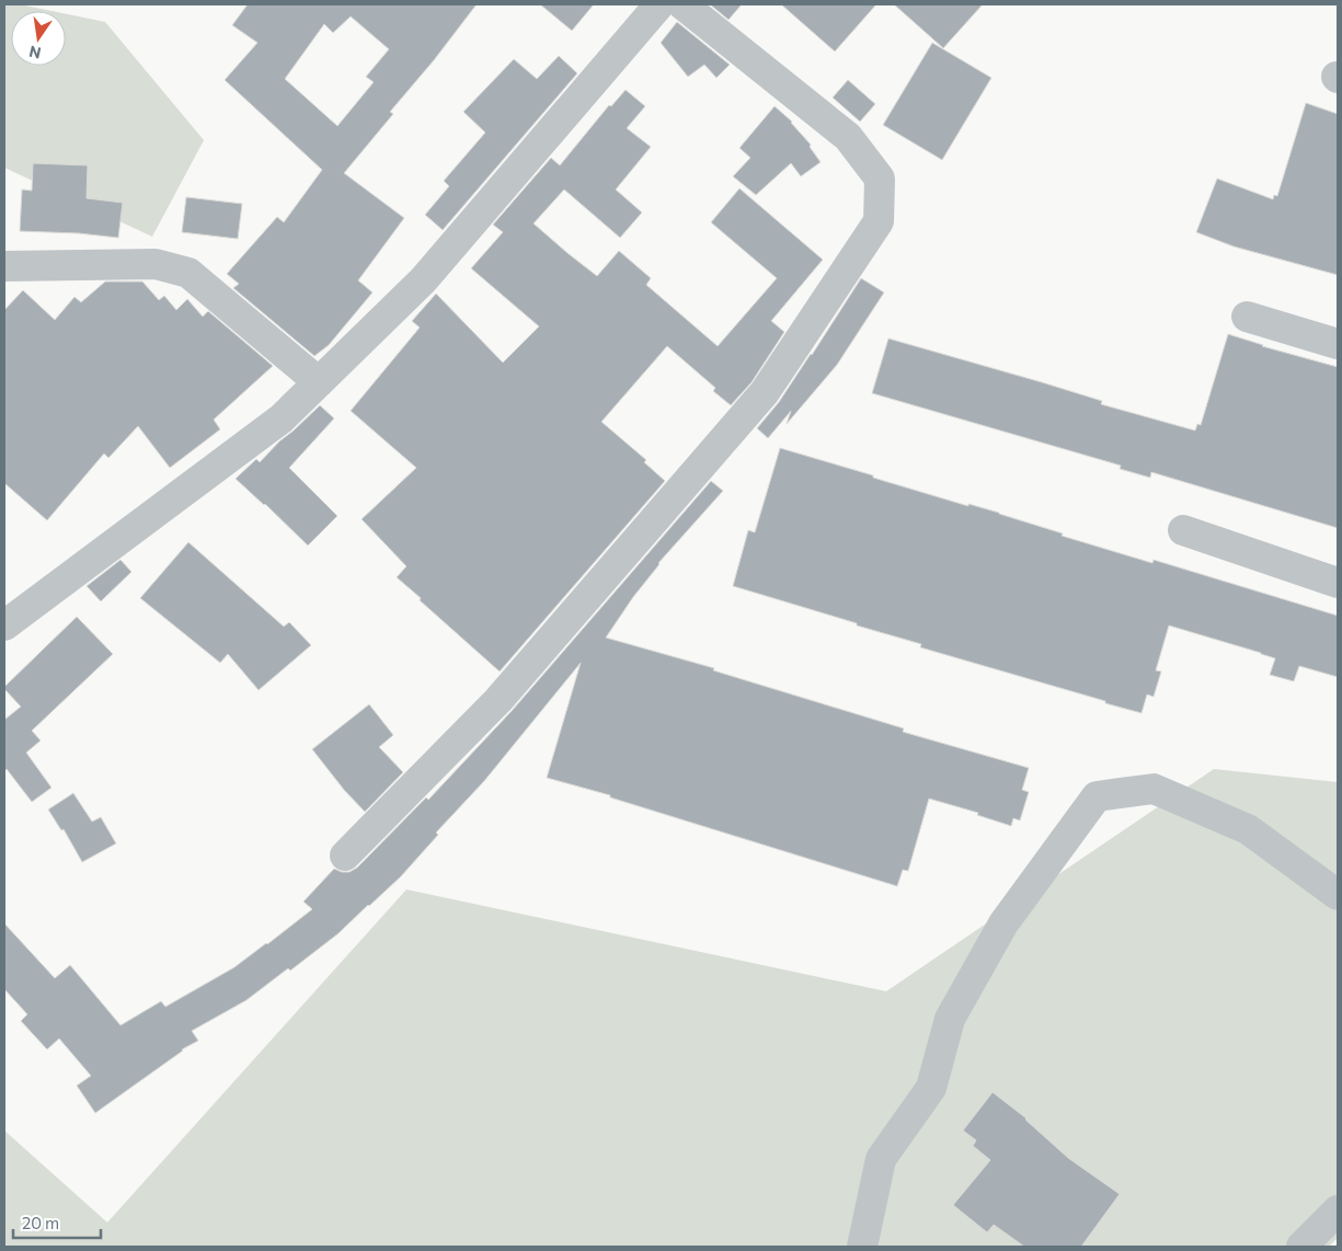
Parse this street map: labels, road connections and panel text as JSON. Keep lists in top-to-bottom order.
{
  "scale_bar": "20 m",
  "north": "bottom"
}
